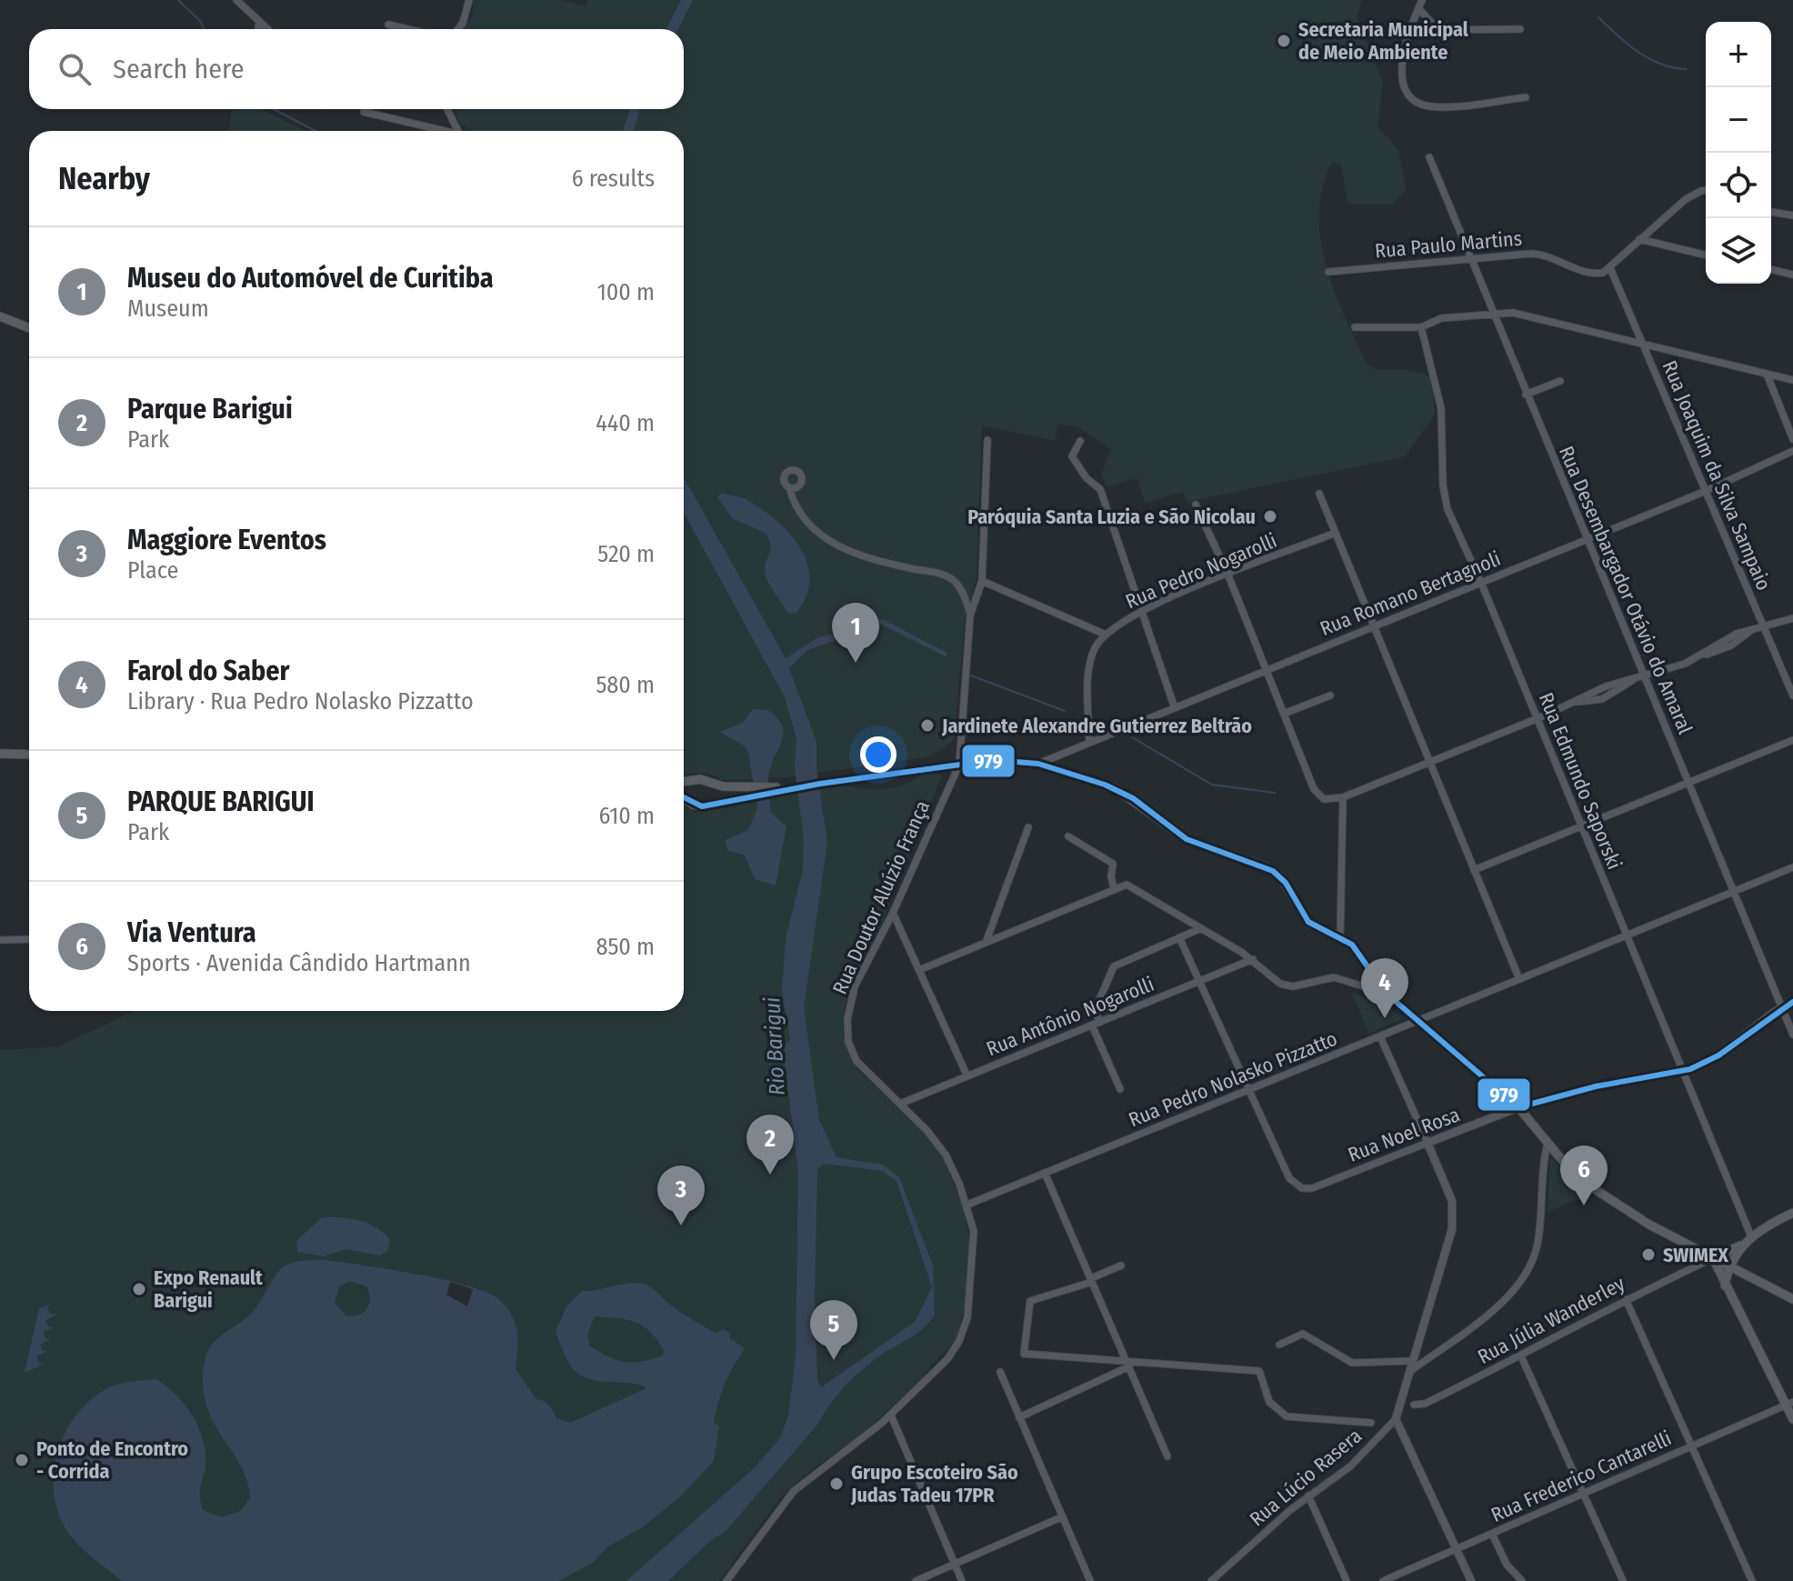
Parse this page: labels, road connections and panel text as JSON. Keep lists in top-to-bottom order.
{
  "streets": {
    "main road": ["Rua Júlia Wanderley"],
    "street": [
      "Rua Paulo Martins",
      "Rua Joaquim da Silva Sampaio",
      "Rua Pedro Nogarolli",
      "Rua Desembargador Otávio do Amaral",
      "Rua Romano Bertagnoli",
      "Rua Edmundo Saporski",
      "Rua Doutor Aluízio França",
      "Rua Antônio Nogarolli",
      "Rua Pedro Nolasko Pizzatto",
      "Rua Noel Rosa",
      "Rua Frederico Cantarelli",
      "Rua Lúcio Rasera"
    ]
  },
  "crossings": [
    ["Rua Paulo Martins", "Rua Joaquim da Silva Sampaio"],
    ["Rua Paulo Martins", "Rua Desembargador Otávio do Amaral"],
    ["Rua Joaquim da Silva Sampaio", "Rua Romano Bertagnoli"],
    ["Rua Pedro Nogarolli", "Rua Romano Bertagnoli"],
    ["Rua Desembargador Otávio do Amaral", "Rua Romano Bertagnoli"],
    ["Rua Desembargador Otávio do Amaral", "Rua Pedro Nolasko Pizzatto"],
    ["Rua Romano Bertagnoli", "Rua Edmundo Saporski"],
    ["Rua Edmundo Saporski", "Rua Pedro Nolasko Pizzatto"],
    ["Rua Edmundo Saporski", "Rua Júlia Wanderley"],
    ["Rua Doutor Aluízio França", "Rua Antônio Nogarolli"],
    ["Rua Doutor Aluízio França", "Rua Pedro Nolasko Pizzatto"],
    ["Rua Pedro Nolasko Pizzatto", "Rua Noel Rosa"],
    ["Rua Noel Rosa", "Rua Lúcio Rasera"]
  ],
  "water": ["Rio Barigui"],
  "places": [
    "Secretaria Municipal de Meio Ambiente",
    "Paróquia Santa Luzia e São Nicolau",
    "Jardinete Alexandre Gutierrez Beltrão",
    "SWIMEX",
    "Expo Renault Barigui",
    "Ponto de Encontro - Corrida",
    "Grupo Escoteiro São Judas Tadeu 17PR"
  ],
  "lines": ["transit line 979"],
  "page": {
    "map_buttons": ["+", "−"],
    "search": "Search here",
    "heading": ["Nearby", "6 results"],
    "list": [
      {
        "mark": "1",
        "name": "Museu do Automóvel de Curitiba",
        "note": "Museum",
        "value": "100 m"
      },
      {
        "mark": "2",
        "name": "Parque Barigui",
        "note": "Park",
        "value": "440 m"
      },
      {
        "mark": "3",
        "name": "Maggiore Eventos",
        "note": "Place",
        "value": "520 m"
      },
      {
        "mark": "4",
        "name": "Farol do Saber",
        "note": "Library · Rua Pedro Nolasko Pizzatto",
        "value": "580 m"
      },
      {
        "mark": "5",
        "name": "PARQUE BARIGUI",
        "note": "Park",
        "value": "610 m"
      },
      {
        "mark": "6",
        "name": "Via Ventura",
        "note": "Sports · Avenida Cândido Hartmann",
        "value": "850 m"
      }
    ],
    "pins": [
      "1",
      "4",
      "2",
      "6",
      "3",
      "5"
    ]
  }
}
